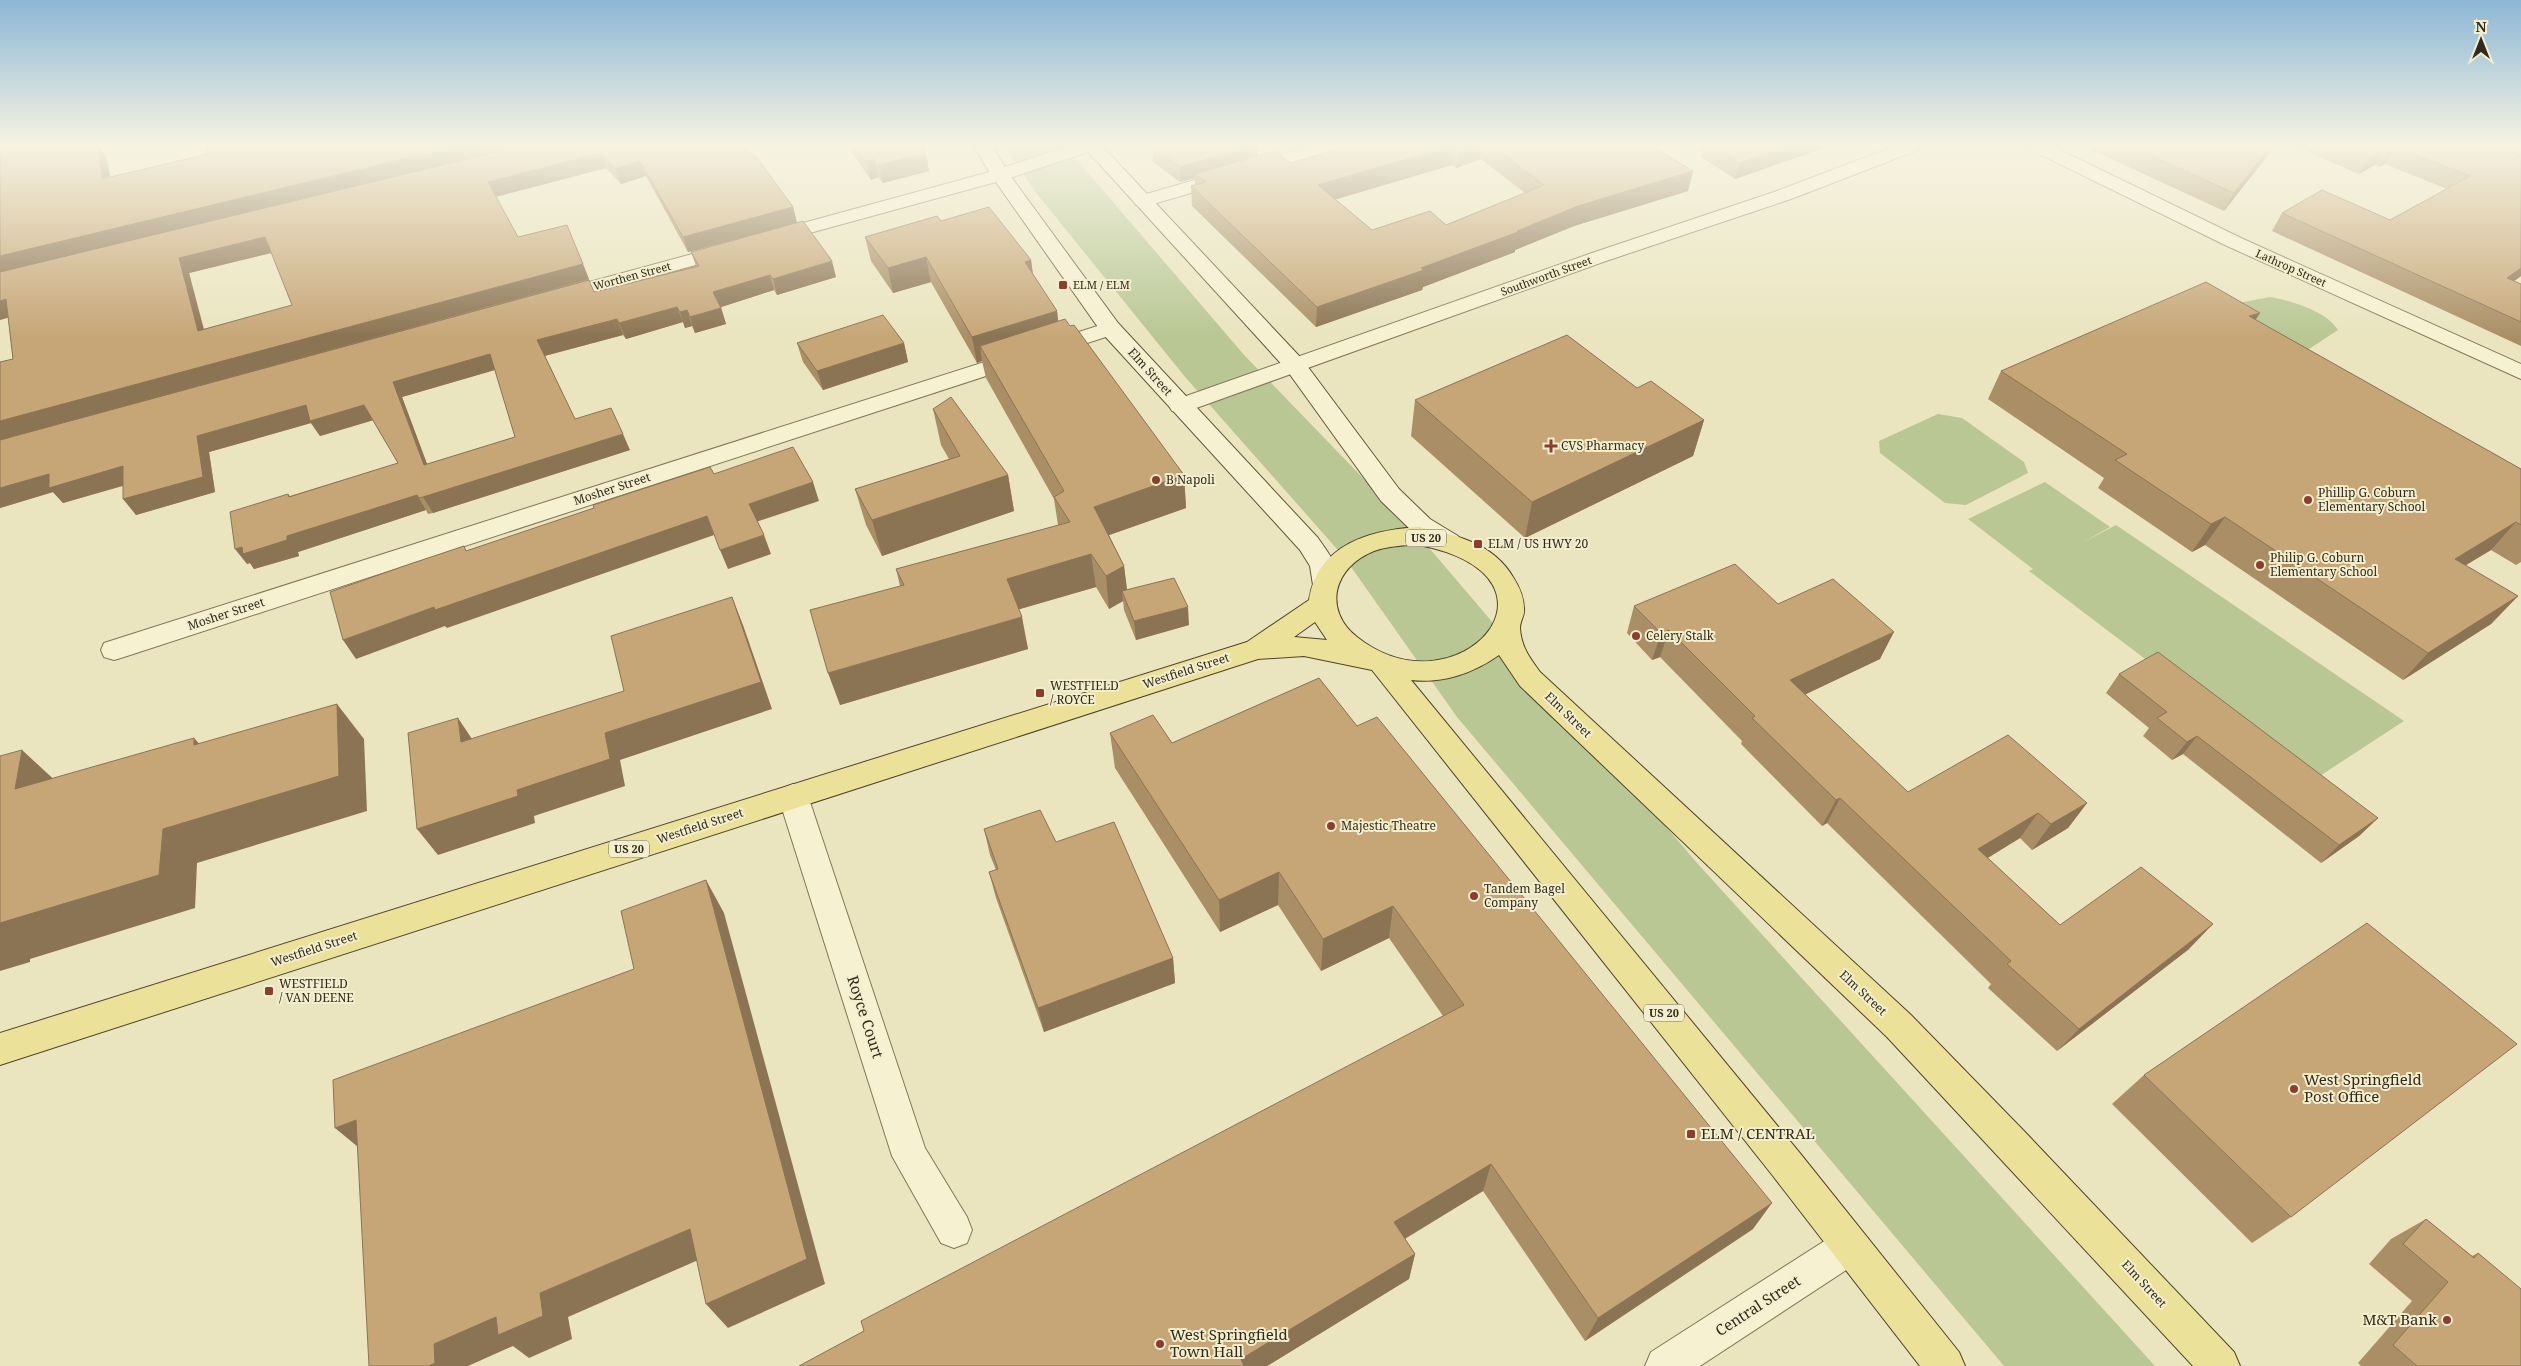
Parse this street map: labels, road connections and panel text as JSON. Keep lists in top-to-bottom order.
{
  "streets": {
    "main road": ["Elm Street", "US 20", "Westfield Street"],
    "street": [
      "Lathrop Street",
      "Worthen Street",
      "Southworth Street",
      "Mosher Street",
      "Royce Court",
      "Central Street"
    ]
  },
  "crossings": [
    ["Southworth Street", "Elm Street"],
    ["Elm Street", "Mosher Street"],
    ["Elm Street", "US 20"],
    ["Elm Street", "Westfield Street"],
    ["US 20", "Westfield Street"],
    ["US 20", "Central Street"],
    ["Westfield Street", "Royce Court"]
  ],
  "places": {
    "transit": [
      "ELM / ELM",
      "ELM / US HWY 20",
      "WESTFIELD / ROYCE",
      "WESTFIELD / VAN DEENE",
      "ELM / CENTRAL"
    ],
    "health": ["CVS Pharmacy"],
    "other": [
      "B Napoli",
      "Phillip G. Coburn Elementary School",
      "Philip G. Coburn Elementary School",
      "Celery Stalk",
      "Majestic Theatre",
      "Tandem Bagel Company",
      "West Springfield Post Office",
      "M&T Bank",
      "West Springfield Town Hall"
    ]
  },
  "north": "top"
}
